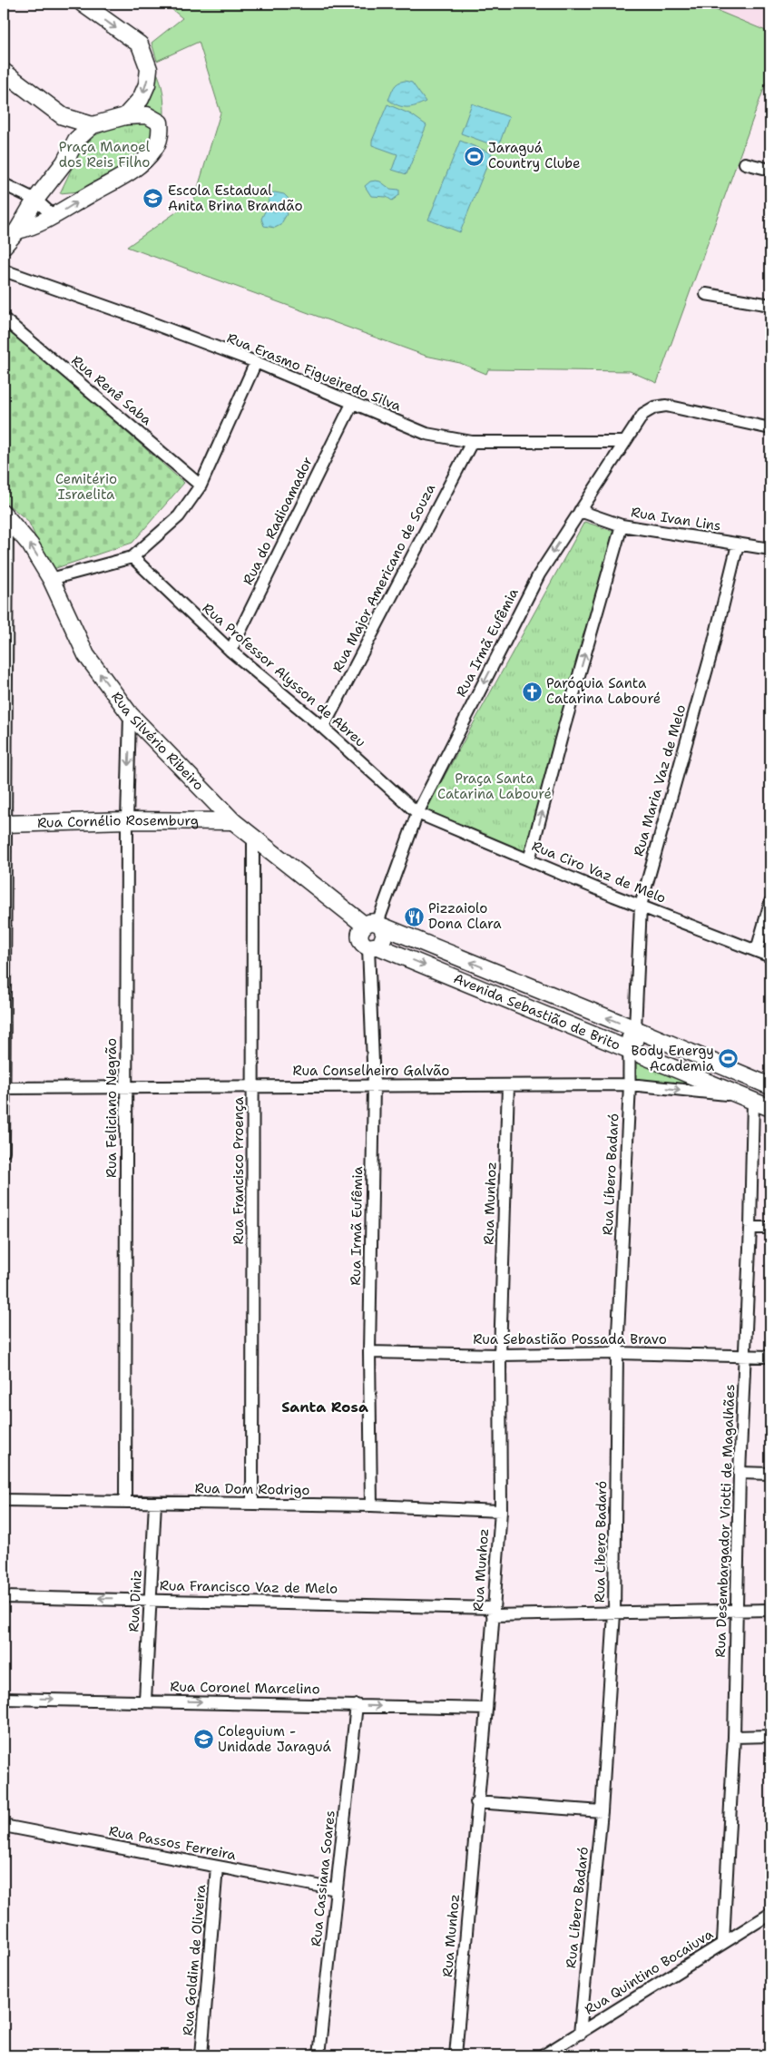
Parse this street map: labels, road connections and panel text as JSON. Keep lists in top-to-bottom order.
{
  "streets": {
    "street": [
      "Rua Erasmo Figueiredo Silva",
      "Rua Renê Saba",
      "Rua Ivan Lins",
      "Rua do Radioamador",
      "Rua Major Americano de Souza",
      "Rua Irmã Eufêmia",
      "Rua Professor Alysson de Abreu",
      "Rua Silvério Ribeiro",
      "Rua Maria Vaz de Melo",
      "Rua Cornélio Rosemburg",
      "Rua Ciro Vaz de Melo",
      "Avenida Sebastião de Brito",
      "Rua Conselheiro Galvão",
      "Rua Feliciano Negrão",
      "Rua Francisco Proença",
      "Rua Líbero Badaró",
      "Rua Munhoz",
      "Rua Sebastião Possada Bravo",
      "Rua Dom Rodrigo",
      "Rua Desembargador Viotti de Magalhães",
      "Rua Francisco Vaz de Melo",
      "Rua Diniz",
      "Rua Coronel Marcelino",
      "Rua Passos Ferreira",
      "Rua Cassiana Soares",
      "Rua Goldim de Oliveira",
      "Rua Quintino Bocaiuva"
    ]
  },
  "crossings": [
    ["Rua Erasmo Figueiredo Silva", "Rua do Radioamador"],
    ["Rua Erasmo Figueiredo Silva", "Rua Major Americano de Souza"],
    ["Rua Erasmo Figueiredo Silva", "Rua Irmã Eufêmia"],
    ["Rua Ivan Lins", "Rua Irmã Eufêmia"],
    ["Rua Ivan Lins", "Rua Maria Vaz de Melo"],
    ["Rua do Radioamador", "Rua Professor Alysson de Abreu"],
    ["Rua Major Americano de Souza", "Rua Professor Alysson de Abreu"],
    ["Rua Irmã Eufêmia", "Rua Professor Alysson de Abreu"],
    ["Rua Irmã Eufêmia", "Rua Silvério Ribeiro"],
    ["Rua Irmã Eufêmia", "Rua Ciro Vaz de Melo"],
    ["Rua Irmã Eufêmia", "Avenida Sebastião de Brito"],
    ["Rua Irmã Eufêmia", "Rua Conselheiro Galvão"],
    ["Rua Irmã Eufêmia", "Rua Sebastião Possada Bravo"],
    ["Rua Irmã Eufêmia", "Rua Dom Rodrigo"],
    ["Rua Professor Alysson de Abreu", "Rua Ciro Vaz de Melo"],
    ["Rua Silvério Ribeiro", "Rua Cornélio Rosemburg"],
    ["Rua Silvério Ribeiro", "Avenida Sebastião de Brito"],
    ["Rua Silvério Ribeiro", "Rua Feliciano Negrão"],
    ["Rua Silvério Ribeiro", "Rua Francisco Proença"],
    ["Rua Maria Vaz de Melo", "Rua Ciro Vaz de Melo"],
    ["Rua Maria Vaz de Melo", "Avenida Sebastião de Brito"],
    ["Rua Maria Vaz de Melo", "Rua Líbero Badaró"],
    ["Rua Cornélio Rosemburg", "Rua Feliciano Negrão"],
    ["Avenida Sebastião de Brito", "Rua Conselheiro Galvão"],
    ["Avenida Sebastião de Brito", "Rua Líbero Badaró"],
    ["Avenida Sebastião de Brito", "Rua Desembargador Viotti de Magalhães"],
    ["Rua Conselheiro Galvão", "Rua Feliciano Negrão"],
    ["Rua Conselheiro Galvão", "Rua Francisco Proença"],
    ["Rua Conselheiro Galvão", "Rua Líbero Badaró"],
    ["Rua Conselheiro Galvão", "Rua Munhoz"],
    ["Rua Conselheiro Galvão", "Rua Desembargador Viotti de Magalhães"],
    ["Rua Feliciano Negrão", "Rua Dom Rodrigo"],
    ["Rua Francisco Proença", "Rua Dom Rodrigo"],
    ["Rua Líbero Badaró", "Rua Sebastião Possada Bravo"],
    ["Rua Líbero Badaró", "Rua Francisco Vaz de Melo"],
    ["Rua Líbero Badaró", "Rua Quintino Bocaiuva"],
    ["Rua Munhoz", "Rua Sebastião Possada Bravo"],
    ["Rua Munhoz", "Rua Dom Rodrigo"],
    ["Rua Munhoz", "Rua Francisco Vaz de Melo"],
    ["Rua Munhoz", "Rua Coronel Marcelino"],
    ["Rua Sebastião Possada Bravo", "Rua Desembargador Viotti de Magalhães"],
    ["Rua Dom Rodrigo", "Rua Diniz"],
    ["Rua Desembargador Viotti de Magalhães", "Rua Francisco Vaz de Melo"],
    ["Rua Desembargador Viotti de Magalhães", "Rua Quintino Bocaiuva"],
    ["Rua Francisco Vaz de Melo", "Rua Diniz"],
    ["Rua Diniz", "Rua Coronel Marcelino"],
    ["Rua Coronel Marcelino", "Rua Cassiana Soares"],
    ["Rua Passos Ferreira", "Rua Cassiana Soares"],
    ["Rua Passos Ferreira", "Rua Goldim de Oliveira"]
  ],
  "one_way": ["Rua Silvério Ribeiro", "Rua Coronel Marcelino"],
  "districts": ["Santa Rosa"],
  "parks": ["Praça Manoel dos Reis Filho", "Cemitério Israelita", "Praça Santa Catarina Labouré"],
  "places": {
    "sports": ["Jaraguá Country Clube", "Body Energy Academia"],
    "school or university": ["Escola Estadual Anita Brina Brandão", "Coleguium - Unidade Jaraguá"],
    "church": ["Paróquia Santa Catarina Labouré"],
    "restaurant": ["Pizzaiolo Dona Clara"]
  }
}
